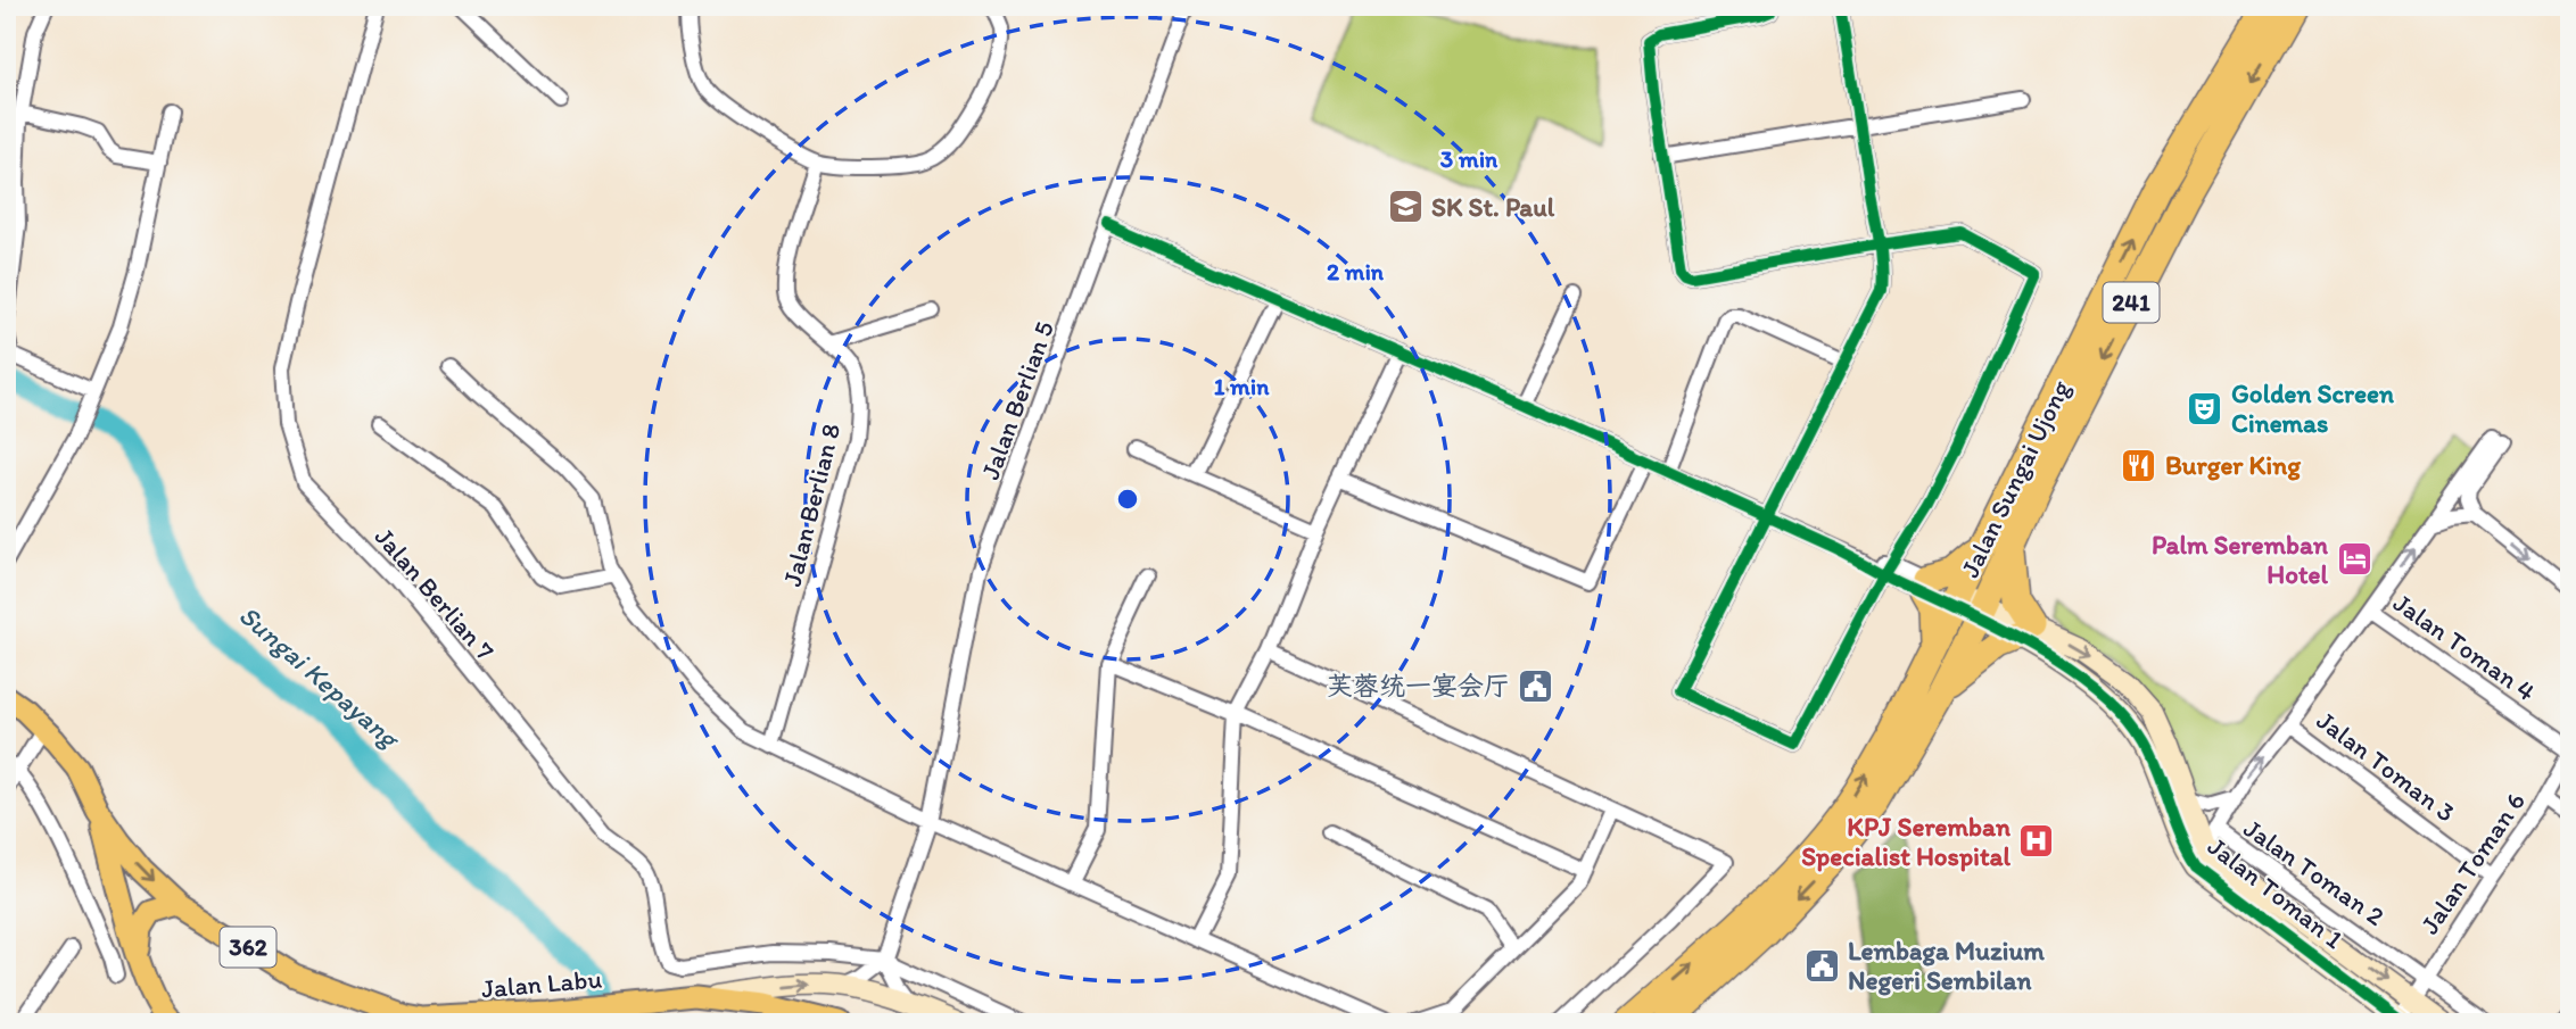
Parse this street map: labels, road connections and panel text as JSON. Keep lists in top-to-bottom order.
{
  "streets": {
    "highway": ["241", "Jalan Sungai Ujong"],
    "main road": ["362", "Jalan Labu"],
    "street": [
      "Jalan Berlian 5",
      "Jalan Berlian 8",
      "Jalan Berlian 7",
      "Jalan Toman 4",
      "Jalan Toman 3",
      "Jalan Toman 6",
      "Jalan Toman 2",
      "Jalan Toman 1"
    ]
  },
  "crossings": [
    ["Jalan Berlian 5", "Jalan Berlian 7"],
    ["Jalan Sungai Ujong", "Jalan Toman 1"],
    ["Jalan Toman 4", "Jalan Toman 6"],
    ["Jalan Toman 4", "Jalan Toman 1"],
    ["Jalan Toman 3", "Jalan Toman 6"],
    ["Jalan Toman 3", "Jalan Toman 1"],
    ["Jalan Toman 6", "Jalan Toman 2"],
    ["Jalan Toman 6", "Jalan Toman 1"],
    ["Jalan Toman 2", "Jalan Toman 1"]
  ],
  "water": ["Sungai Kepayang"],
  "places": {
    "school or university": ["SK St. Paul"],
    "theatre": ["Golden Screen Cinemas"],
    "restaurant": ["Burger King"],
    "hotel": ["Palm Seremban Hotel"],
    "public building": ["芙蓉统一宴会厅", "Lembaga Muzium Negeri Sembilan"],
    "hospital": ["KPJ Seremban Specialist Hospital"]
  },
  "rings": ["3 min", "2 min", "1 min"]
}
